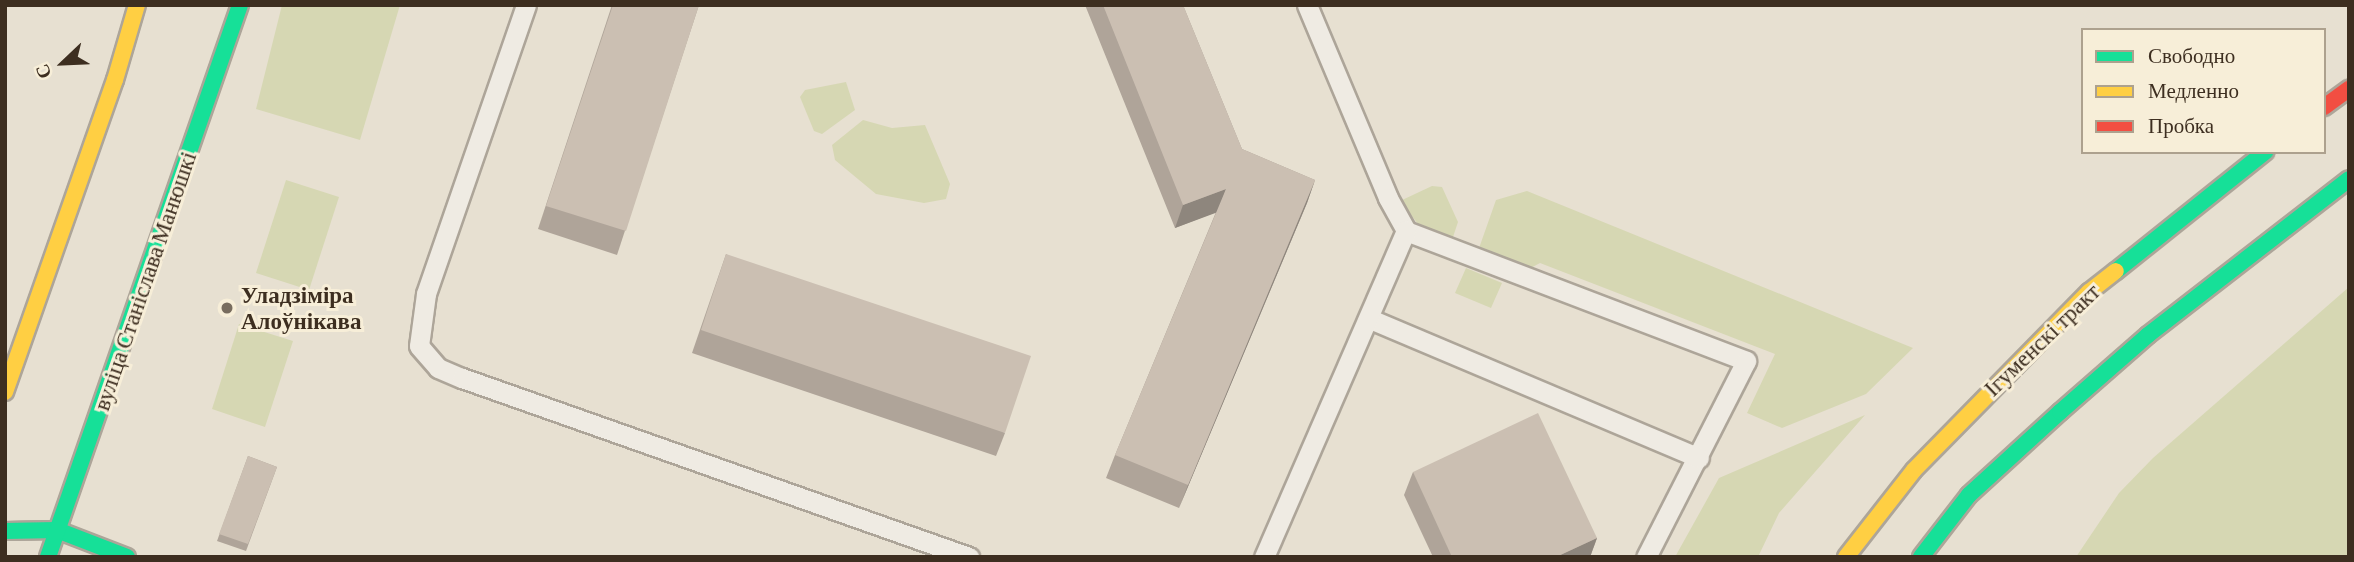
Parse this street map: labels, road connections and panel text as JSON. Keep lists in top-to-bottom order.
{
  "streets": {
    "main road": ["вуліца Станіслава Манюшкі", "Ігуменскі тракт"]
  },
  "places": ["Уладзіміра Алоўнікава"],
  "legend": ["Свободно", "Медленно", "Пробка"],
  "north": "bottom left"
}
